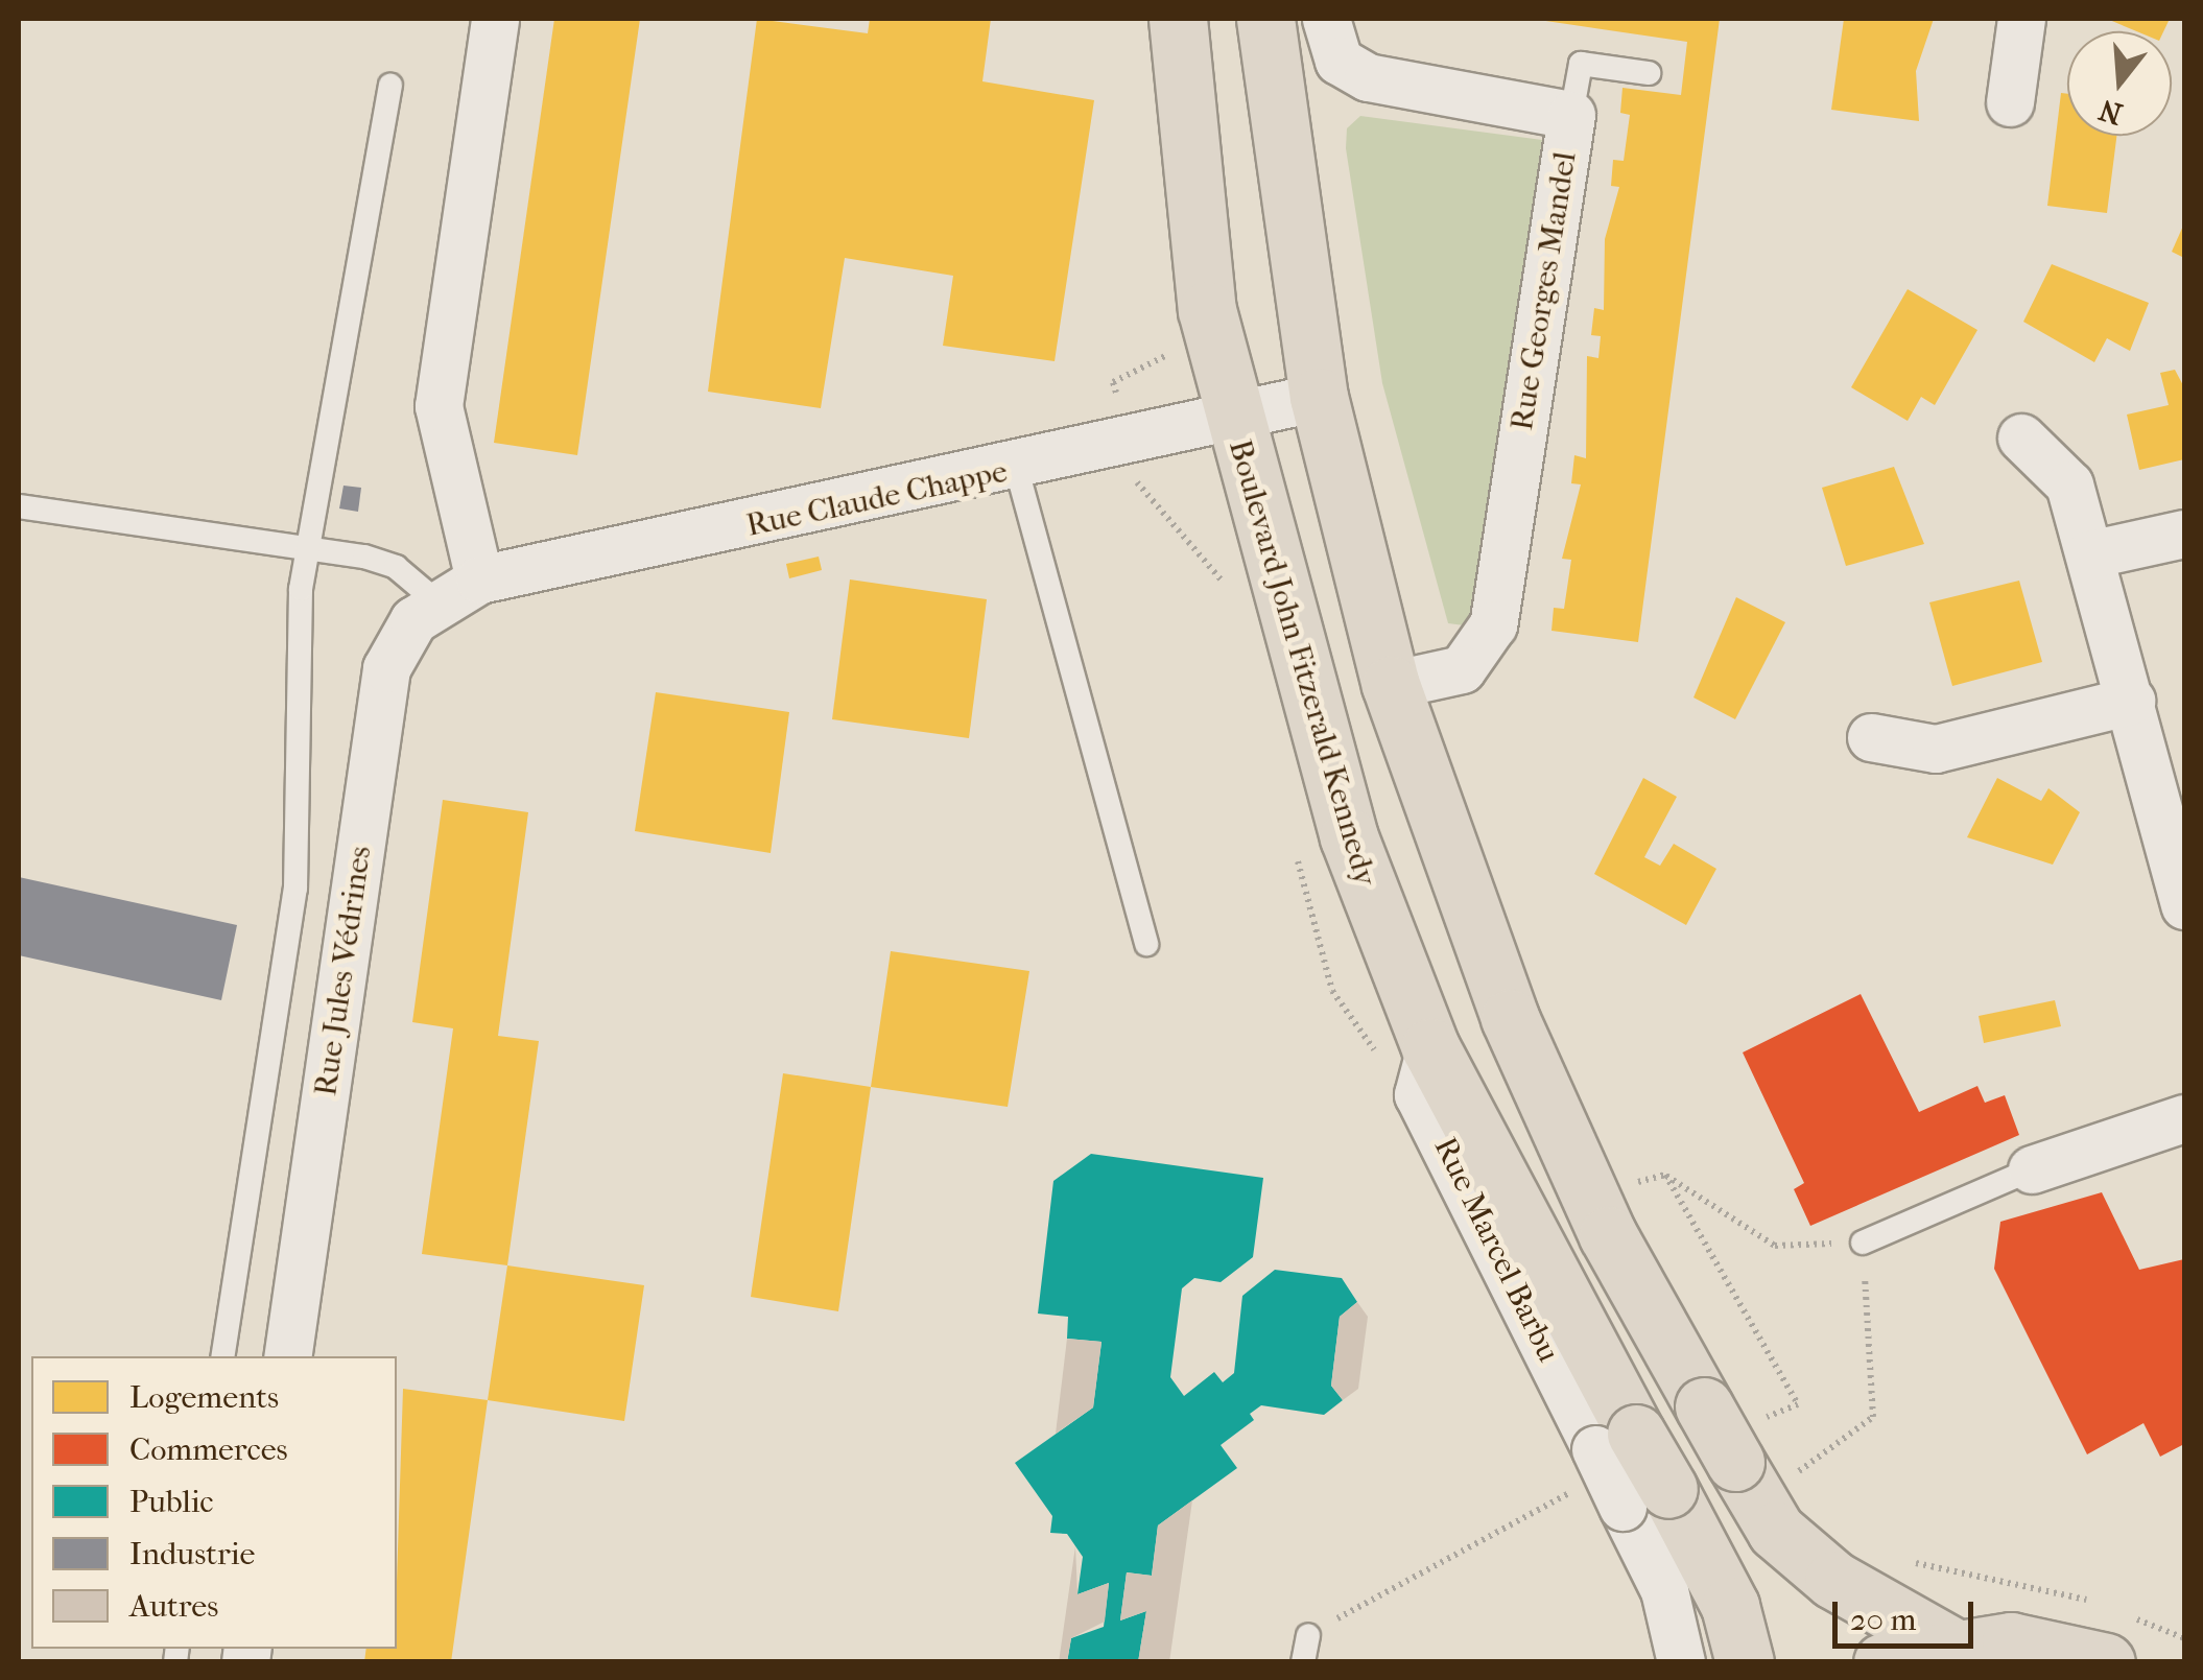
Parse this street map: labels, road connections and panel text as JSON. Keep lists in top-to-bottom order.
{
  "streets": {
    "main road": ["Boulevard John Fitzerald Kennedy"],
    "street": ["Rue Georges Mandel", "Rue Claude Chappe", "Rue Jules Védrines"]
  },
  "crossings": [
    ["Rue Claude Chappe", "Boulevard John Fitzerald Kennedy"],
    ["Rue Claude Chappe", "Rue Jules Védrines"]
  ],
  "legend": [
    "Logements",
    "Commerces",
    "Public",
    "Industrie",
    "Autres"
  ],
  "scale_bar": "20 m",
  "north": "bottom"
}
